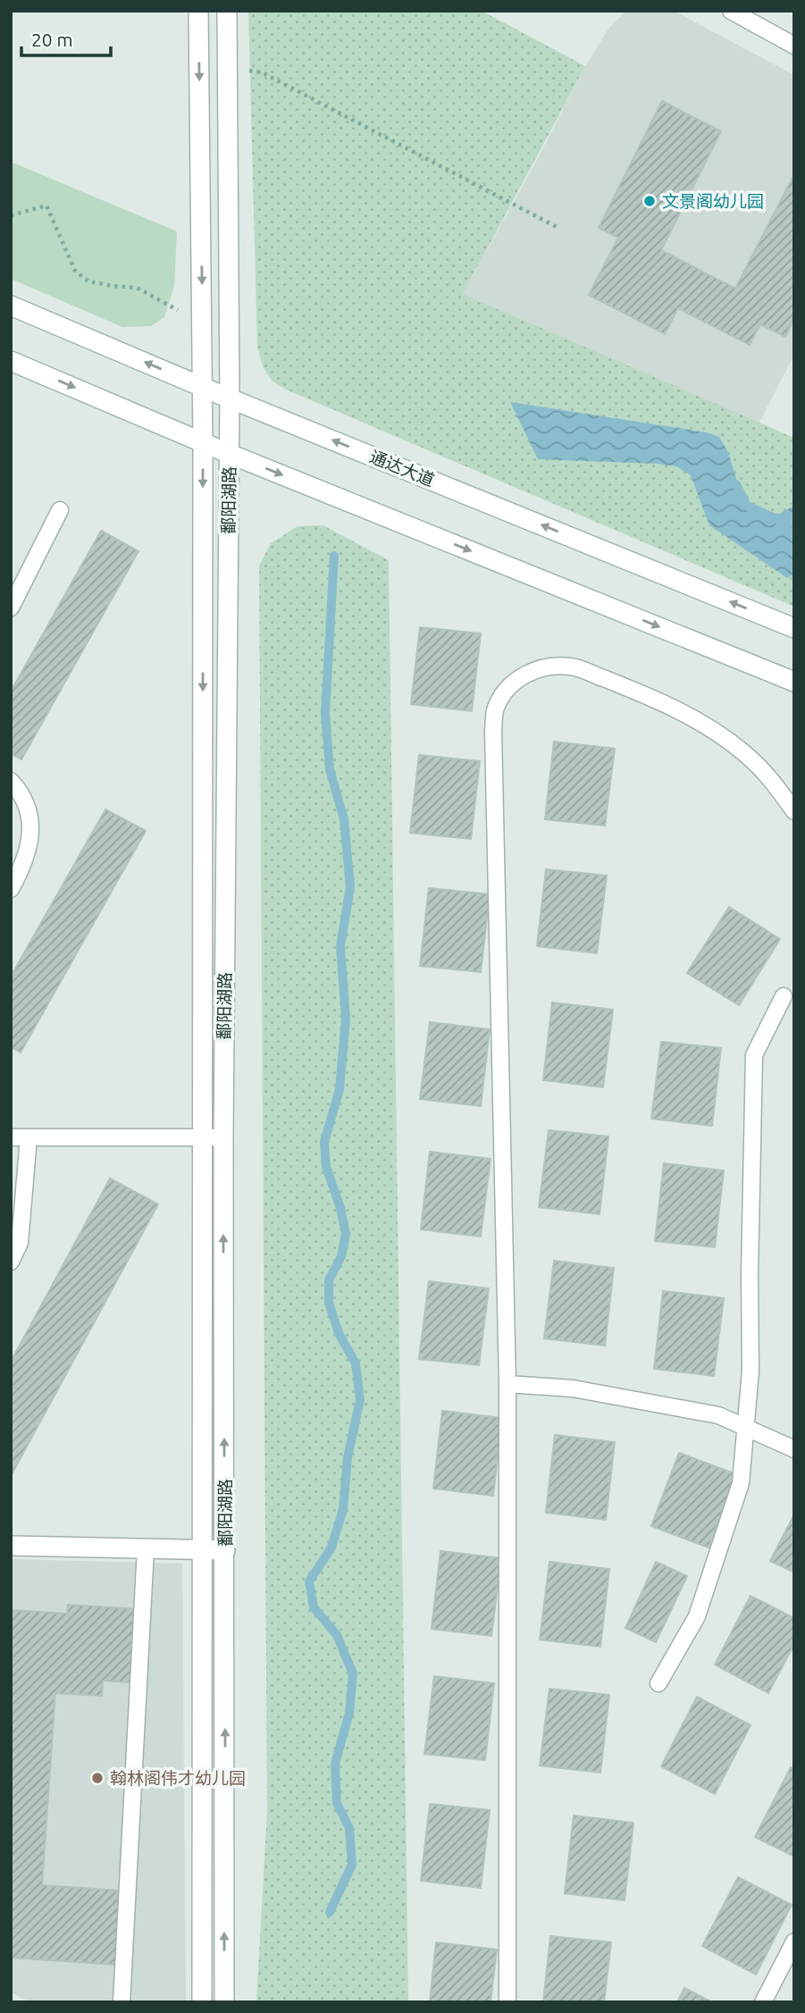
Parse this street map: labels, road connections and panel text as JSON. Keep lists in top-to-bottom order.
{
  "streets": {
    "street": ["通达大道", "鄱阳湖路"]
  },
  "crossings": [
    ["通达大道", "鄱阳湖路"]
  ],
  "places": ["文景阁幼儿园", "翰林阁伟才幼儿园"],
  "scale_bar": "20 m"
}
